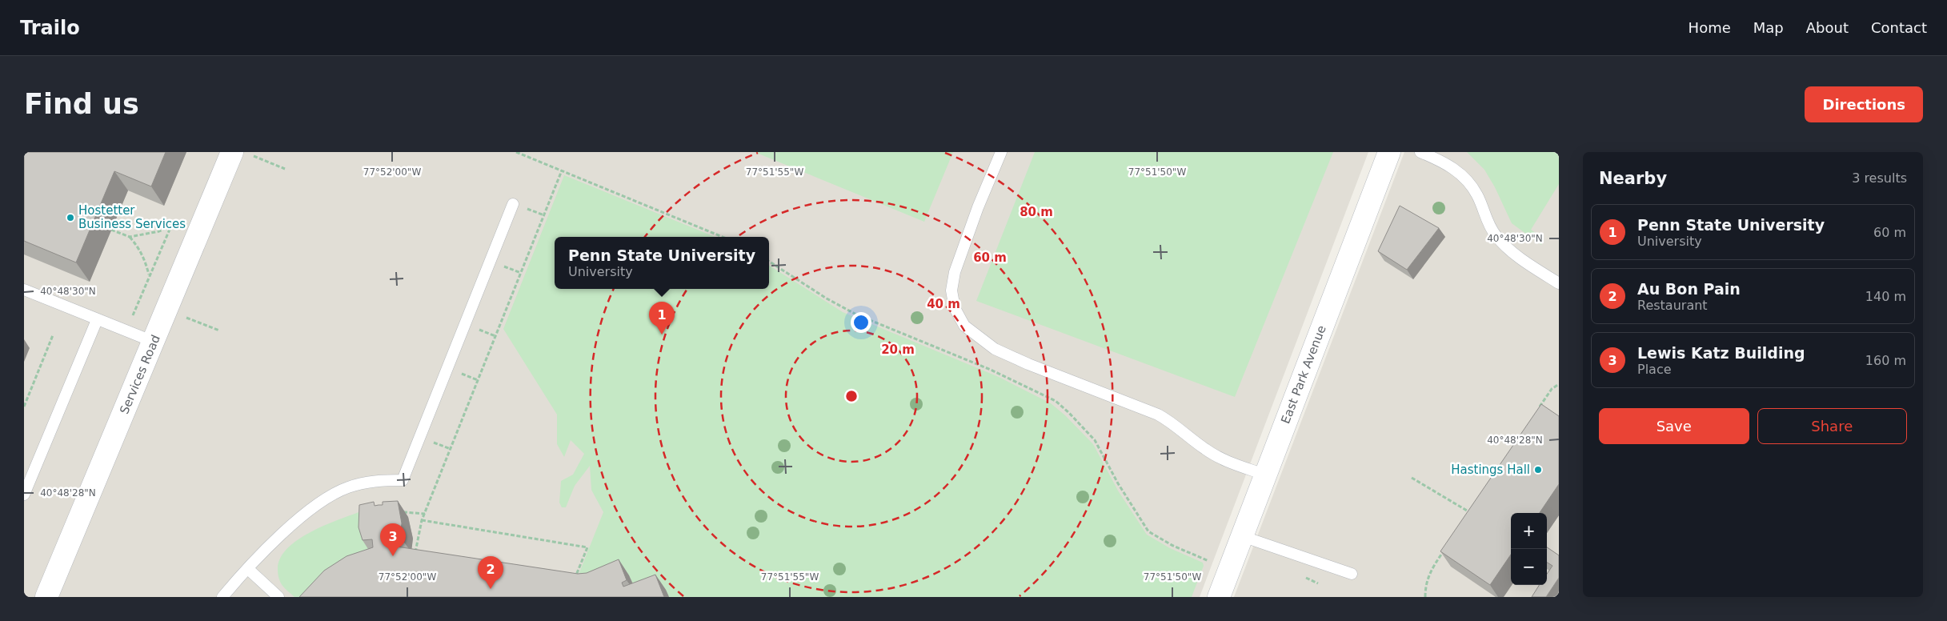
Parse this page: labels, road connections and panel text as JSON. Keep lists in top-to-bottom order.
{
  "streets": {
    "street": ["Services Road", "East Park Avenue"]
  },
  "places": ["Hostetter Business Services", "Hastings Hall"],
  "page": {
    "header": "Trailo",
    "nav": [
      "Home",
      "Map",
      "About",
      "Contact"
    ],
    "buttons": [
      "Directions",
      ["Save", "Share"]
    ],
    "title": "Find us",
    "heading": ["Nearby", "3 results"],
    "list": [
      {
        "mark": "1",
        "name": "Penn State University",
        "note": "University",
        "value": "60 m"
      },
      {
        "mark": "2",
        "name": "Au Bon Pain",
        "note": "Restaurant",
        "value": "140 m"
      },
      {
        "mark": "3",
        "name": "Lewis Katz Building",
        "note": "Place",
        "value": "160 m"
      }
    ],
    "popup": ["Penn State University", "University"],
    "pins": ["1", "3", "2"],
    "map_buttons": ["+", "−"]
  },
  "coordinates": [
    "77°52'00\"W",
    "77°51'55\"W",
    "77°51'50\"W",
    "40°48'30\"N",
    "40°48'28\"N"
  ],
  "rings": [
    "80 m",
    "60 m",
    "40 m",
    "20 m"
  ]
}
